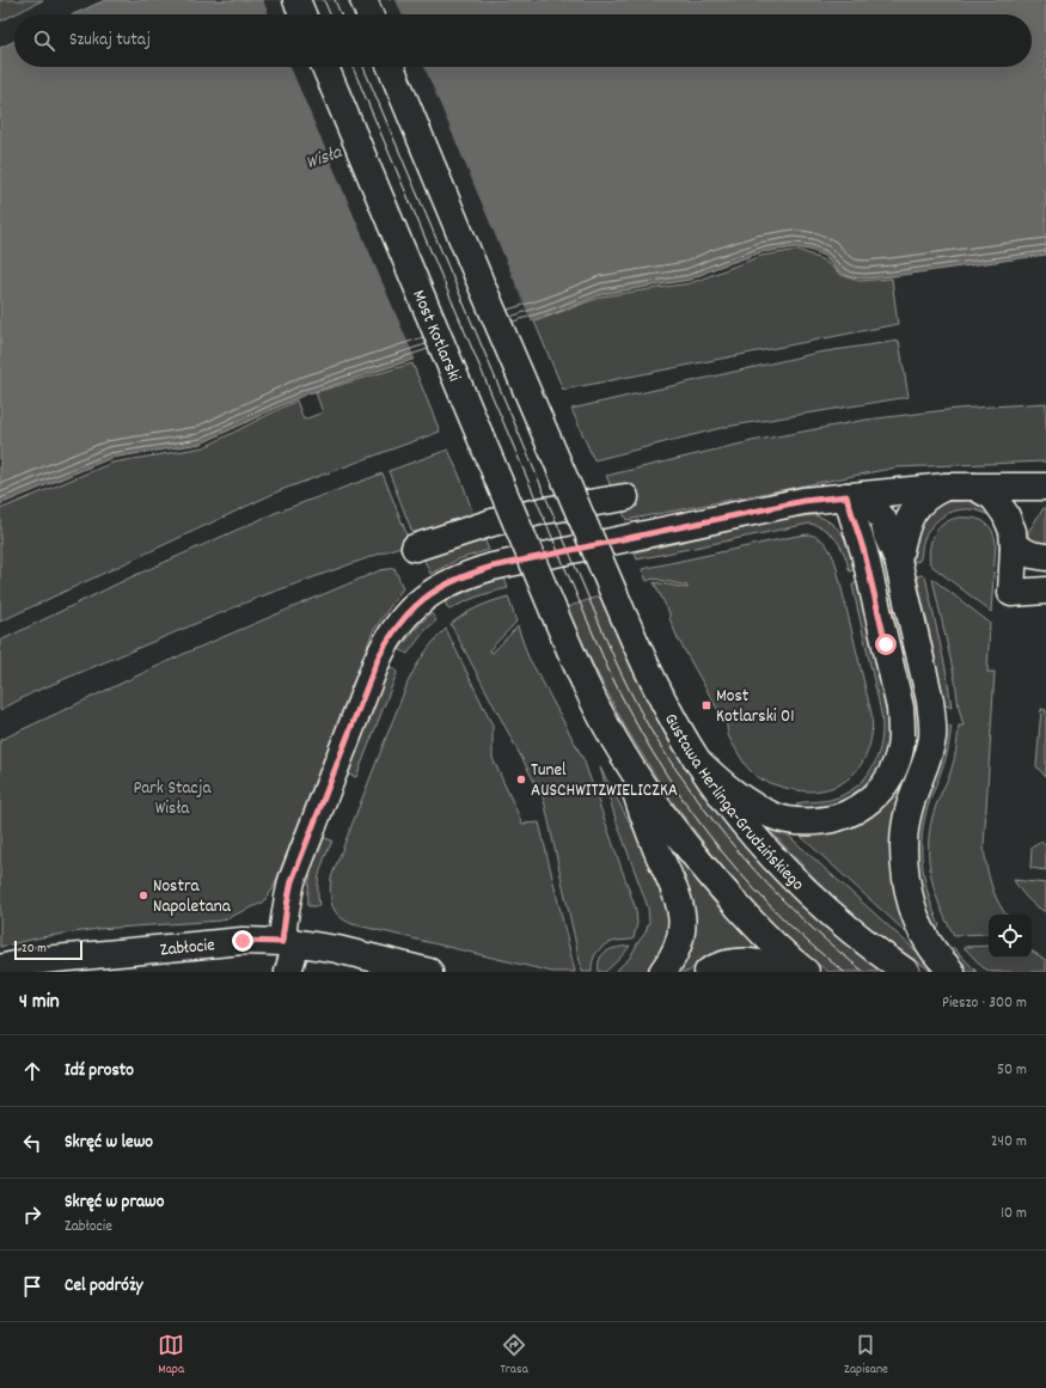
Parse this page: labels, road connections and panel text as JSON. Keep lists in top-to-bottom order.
{
  "streets": {
    "main road": ["Most Kotlarski", "Gustawa Herlinga-Grudzińskiego", "Zabłocie"]
  },
  "water": ["Wisła"],
  "parks": ["Park Stacja Wisła"],
  "places": {
    "transit": ["Most Kotlarski 01"],
    "other": ["Tunel AUSCHWITZWIELICZKA", "Nostra Napoletana"]
  },
  "scale_bar": "20 m",
  "page": {
    "search": "Szukaj tutaj",
    "scale": "20 m",
    "heading": ["4 min", "Pieszo · 300 m"],
    "list": [
      ["Idź prosto", "50 m"],
      ["Skręć w lewo", "240 m"],
      ["Skręć w prawo", "Zabłocie", "10 m"],
      "Cel podróży"
    ],
    "nav": ["Mapa", "Trasa", "Zapisane"]
  }
}
